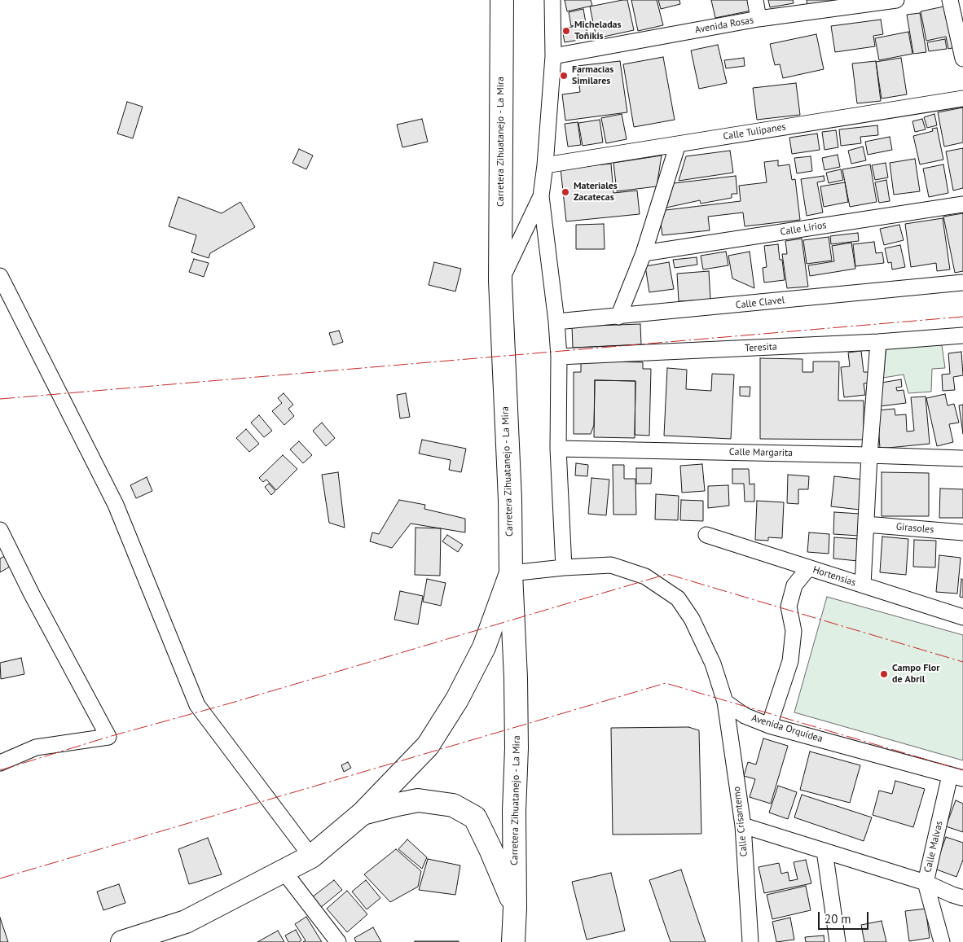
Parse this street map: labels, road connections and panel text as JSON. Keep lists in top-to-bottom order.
{
  "streets": {
    "main road": ["Carretera Zihuatanejo - La Mira"],
    "street": [
      "Avenida Rosas",
      "Calle Tulipanes",
      "Calle Lirios",
      "Calle Clavel",
      "Teresita",
      "Calle Margarita",
      "Girasoles",
      "Hortensias",
      "Avenida Orquídea",
      "Calle Crisantemo",
      "Calle Malvas"
    ]
  },
  "crossings": [
    ["Avenida Orquídea", "Calle Crisantemo"],
    ["Avenida Orquídea", "Calle Malvas"]
  ],
  "places": [
    "Micheladas Toñikis",
    "Farmacias Similares",
    "Materiales Zacatecas",
    "Campo Flor de Abril"
  ],
  "scale_bar": "20 m"
}
